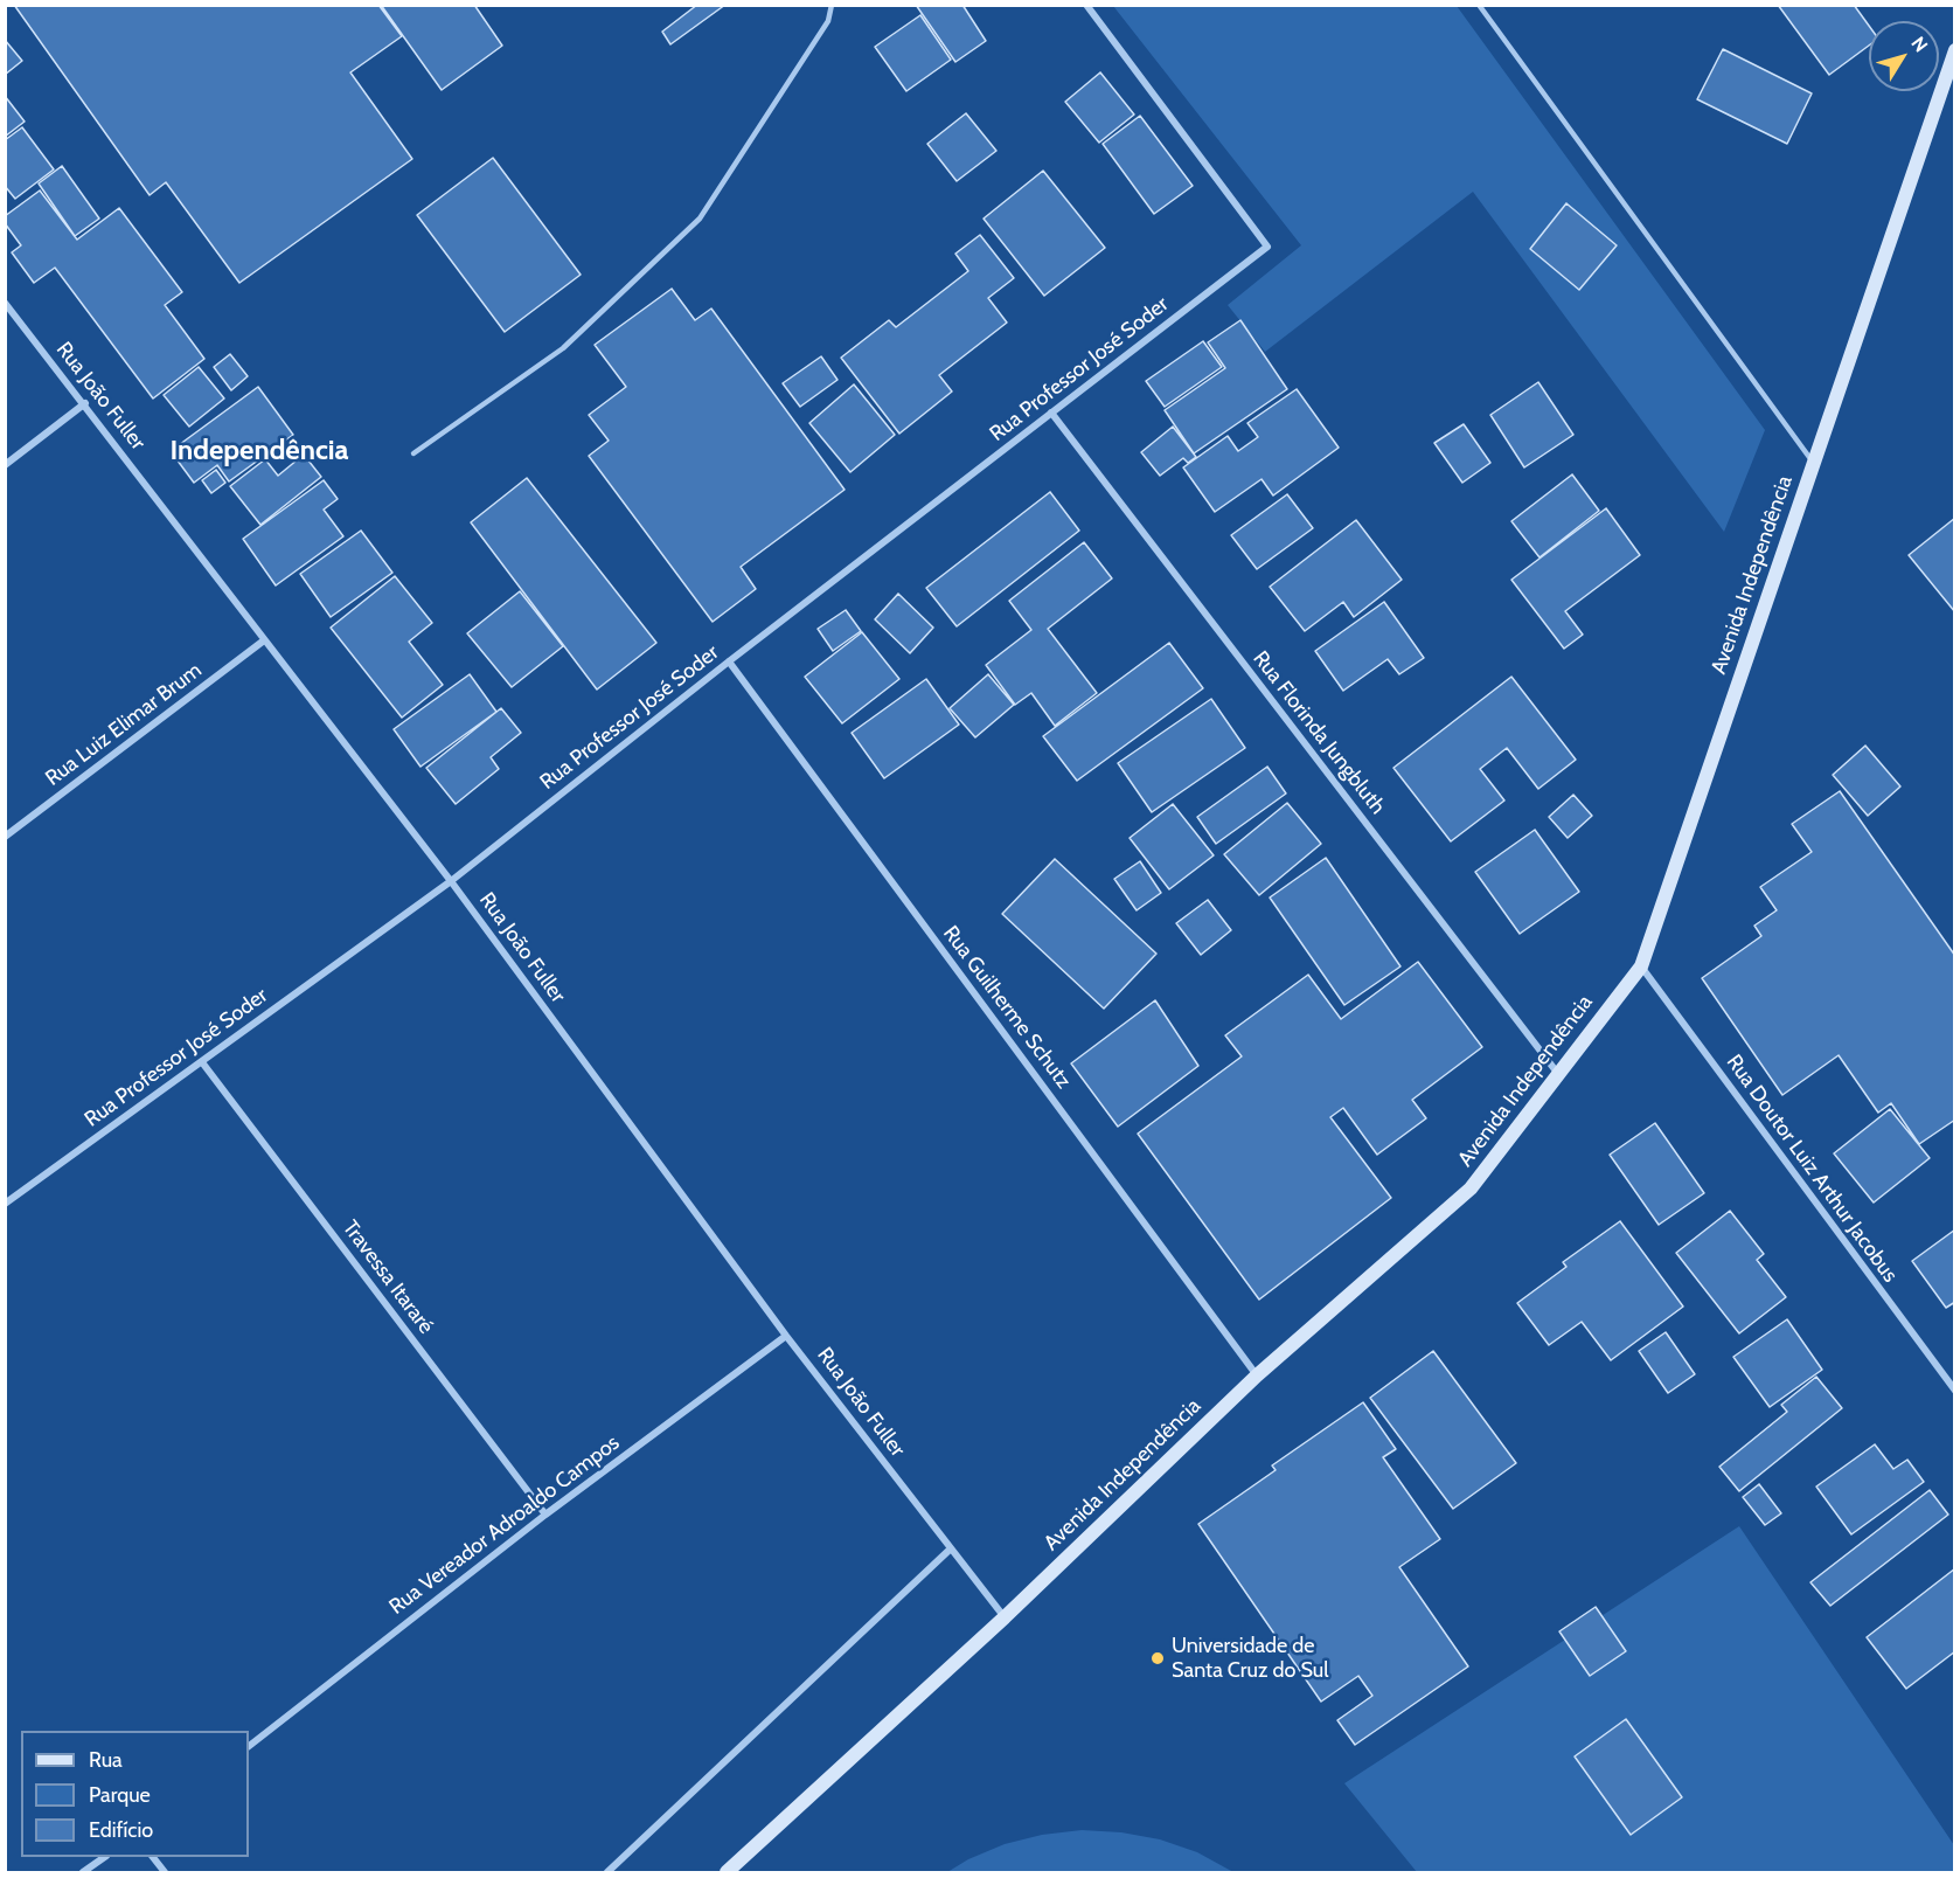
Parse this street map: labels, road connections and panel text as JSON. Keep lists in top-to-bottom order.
{
  "streets": {
    "main road": ["Avenida Independência"],
    "street": [
      "Rua Professor José Soder",
      "Rua João Fuller",
      "Rua Luiz Elimar Brum",
      "Rua Florinda Jungbluth",
      "Rua Guilherme Schutz",
      "Rua Doutor Luiz Arthur Jacobus",
      "Travessa Itararé",
      "Rua Vereador Adroaldo Campos"
    ]
  },
  "crossings": [
    ["Rua Professor José Soder", "Rua João Fuller"],
    ["Rua Professor José Soder", "Rua Florinda Jungbluth"],
    ["Rua Professor José Soder", "Rua Guilherme Schutz"],
    ["Rua Professor José Soder", "Travessa Itararé"],
    ["Rua João Fuller", "Avenida Independência"],
    ["Rua João Fuller", "Rua Luiz Elimar Brum"],
    ["Rua João Fuller", "Rua Vereador Adroaldo Campos"],
    ["Avenida Independência", "Rua Florinda Jungbluth"],
    ["Avenida Independência", "Rua Guilherme Schutz"],
    ["Avenida Independência", "Rua Doutor Luiz Arthur Jacobus"],
    ["Travessa Itararé", "Rua Vereador Adroaldo Campos"]
  ],
  "districts": ["Independência"],
  "places": ["Universidade de Santa Cruz do Sul"],
  "legend": ["Rua", "Parque", "Edifício"],
  "north": "top right"
}
